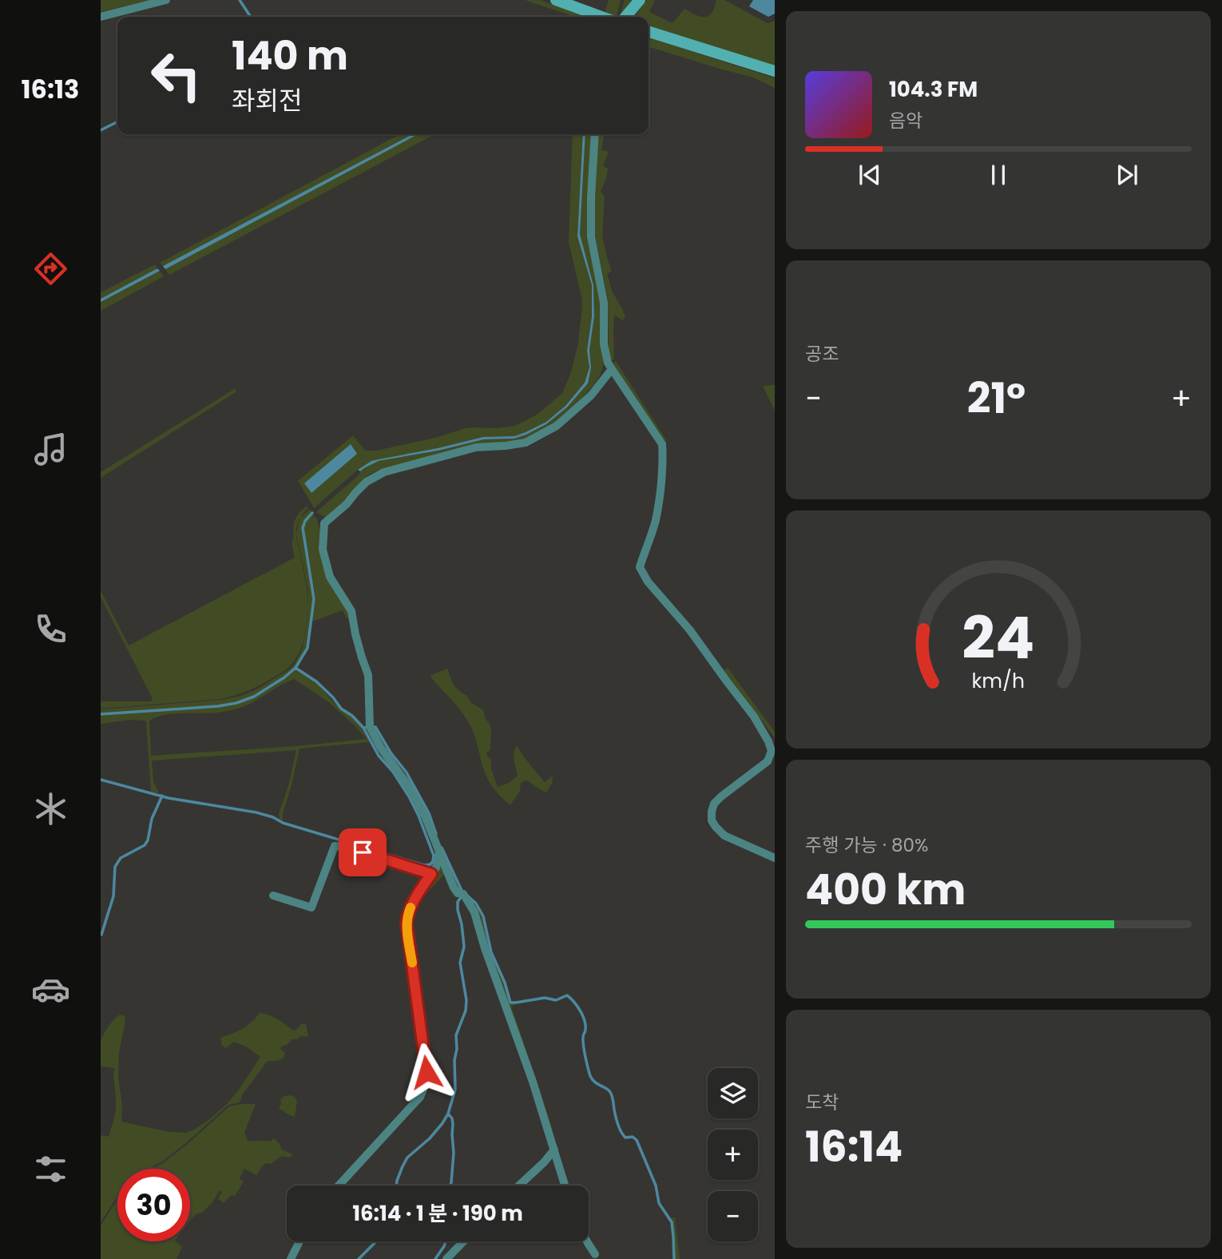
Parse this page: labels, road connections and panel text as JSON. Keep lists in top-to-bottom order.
{
  "page": {
    "tabs": "16:13",
    "turn": ["140 m", "좌회전"],
    "song": ["104.3 FM", "음악"],
    "tile": [
      "공조",
      ["주행 가능 · 80%", "400 km"],
      ["도착", "16:14"]
    ],
    "heat": ["−", "21°", "+"],
    "map_buttons": ["+", "−"],
    "limit": "30",
    "trip": "16:14 · 1 분 · 190 m",
    "gauge": ["24", "km/h"]
  }
}
